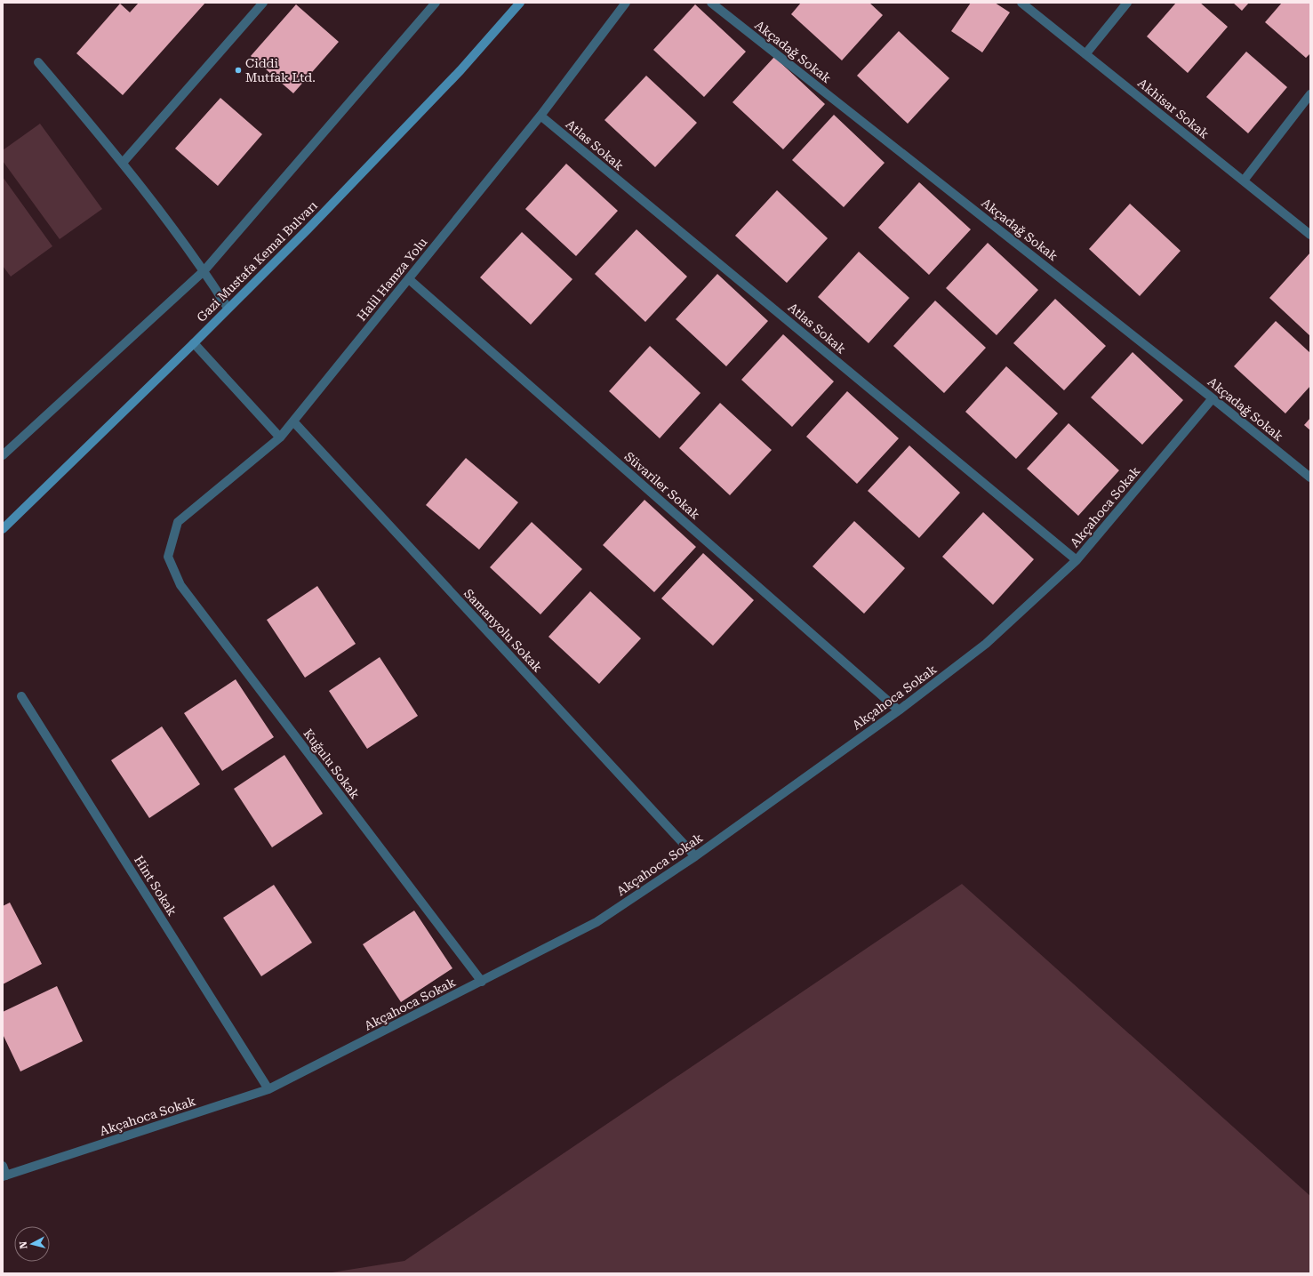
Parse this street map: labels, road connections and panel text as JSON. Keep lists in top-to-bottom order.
{
  "streets": {
    "main road": ["Gazi Mustafa Kemal Bulvarı"],
    "street": [
      "Akçadağ Sokak",
      "Akhisar Sokak",
      "Atlas Sokak",
      "Halil Hamza Yolu",
      "Süvariler Sokak",
      "Akçahoca Sokak",
      "Samanyolu Sokak",
      "Kuğulu Sokak",
      "Hint Sokak"
    ]
  },
  "crossings": [
    ["Akçadağ Sokak", "Akçahoca Sokak"],
    ["Atlas Sokak", "Halil Hamza Yolu"],
    ["Atlas Sokak", "Akçahoca Sokak"],
    ["Halil Hamza Yolu", "Süvariler Sokak"],
    ["Halil Hamza Yolu", "Samanyolu Sokak"],
    ["Halil Hamza Yolu", "Kuğulu Sokak"],
    ["Süvariler Sokak", "Akçahoca Sokak"],
    ["Akçahoca Sokak", "Samanyolu Sokak"],
    ["Akçahoca Sokak", "Kuğulu Sokak"],
    ["Akçahoca Sokak", "Hint Sokak"]
  ],
  "places": ["Ciddi Mutfak Ltd."],
  "north": "left"
}
